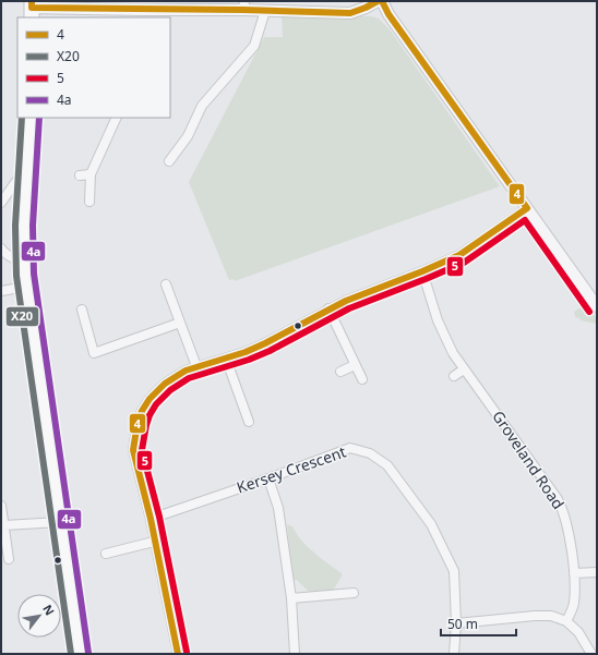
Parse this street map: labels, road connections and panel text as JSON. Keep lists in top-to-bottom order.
{
  "streets": {
    "street": ["Groveland Road", "Kersey Crescent"]
  },
  "lines": [
    "transit line 4",
    "transit line X20",
    "transit line 4a",
    "transit line 5"
  ],
  "legend": [
    "4",
    "X20",
    "5",
    "4a"
  ],
  "scale_bar": "50 m",
  "north": "top right"
}
